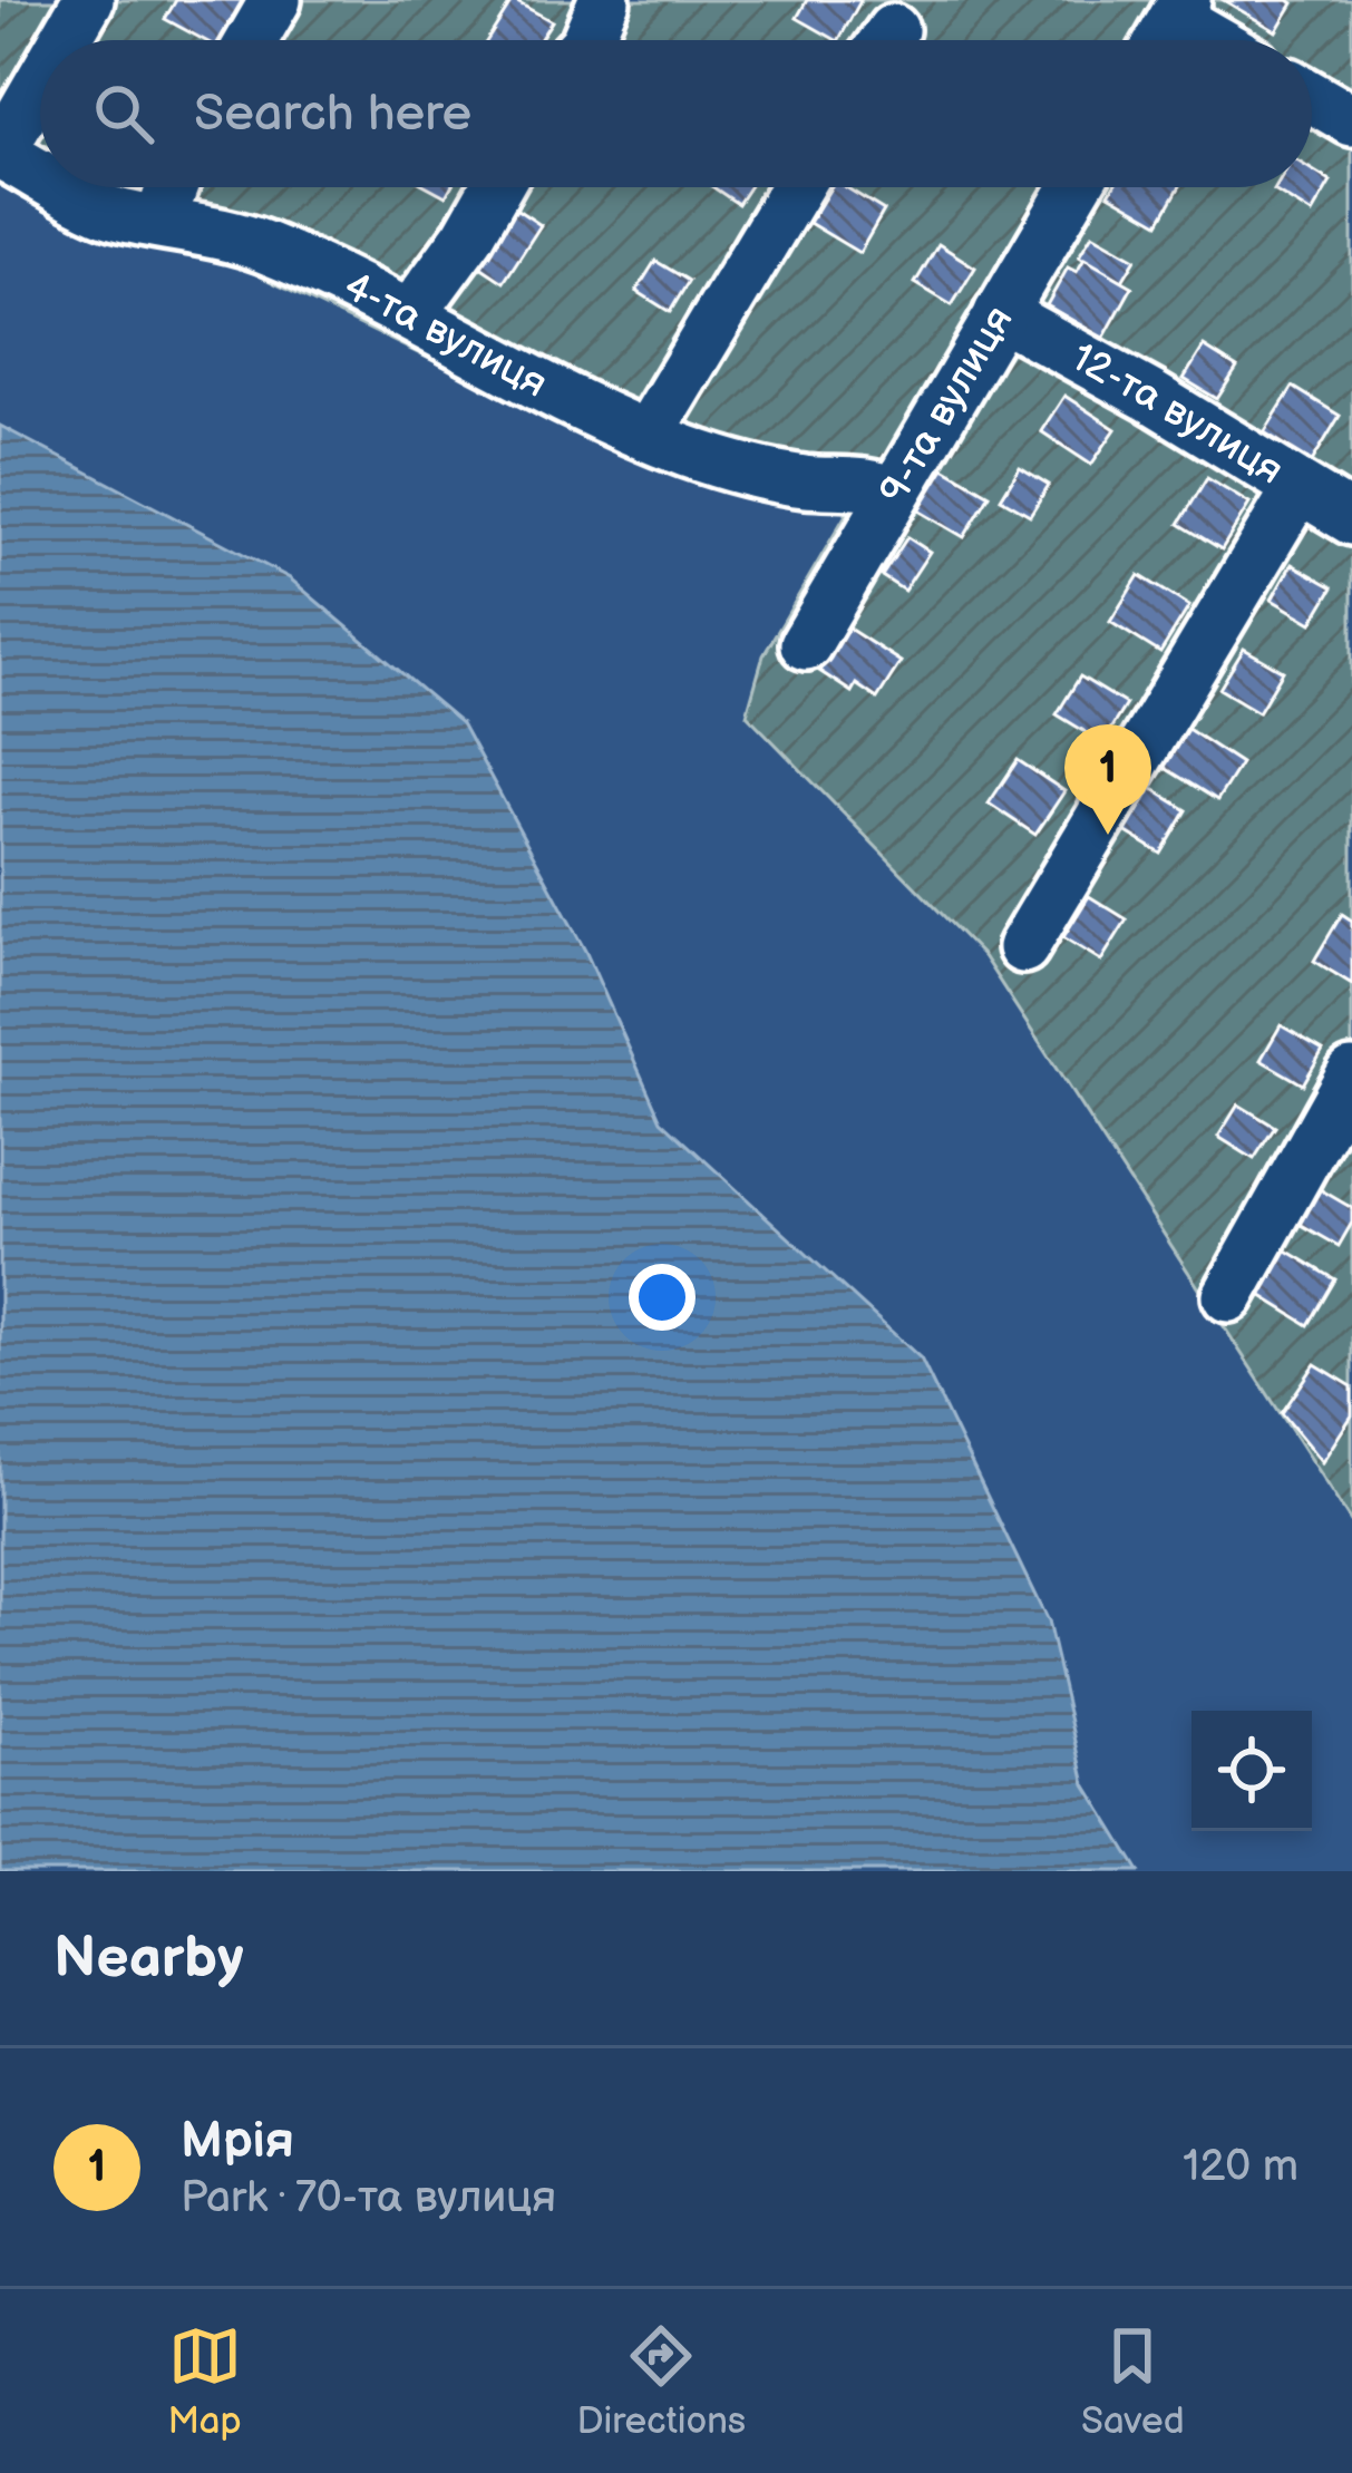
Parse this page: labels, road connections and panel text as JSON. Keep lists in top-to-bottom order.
{
  "streets": {
    "street": ["4-та вулиця", "9-та вулиця", "12-та вулиця"]
  },
  "crossings": [
    ["4-та вулиця", "9-та вулиця"],
    ["9-та вулиця", "12-та вулиця"]
  ],
  "page": {
    "search": "Search here",
    "pins": "1",
    "heading": "Nearby",
    "list": [
      {
        "mark": "1",
        "name": "Мрія",
        "note": "Park · 70-та вулиця",
        "value": "120 m"
      }
    ],
    "nav": ["Map", "Directions", "Saved"]
  }
}
